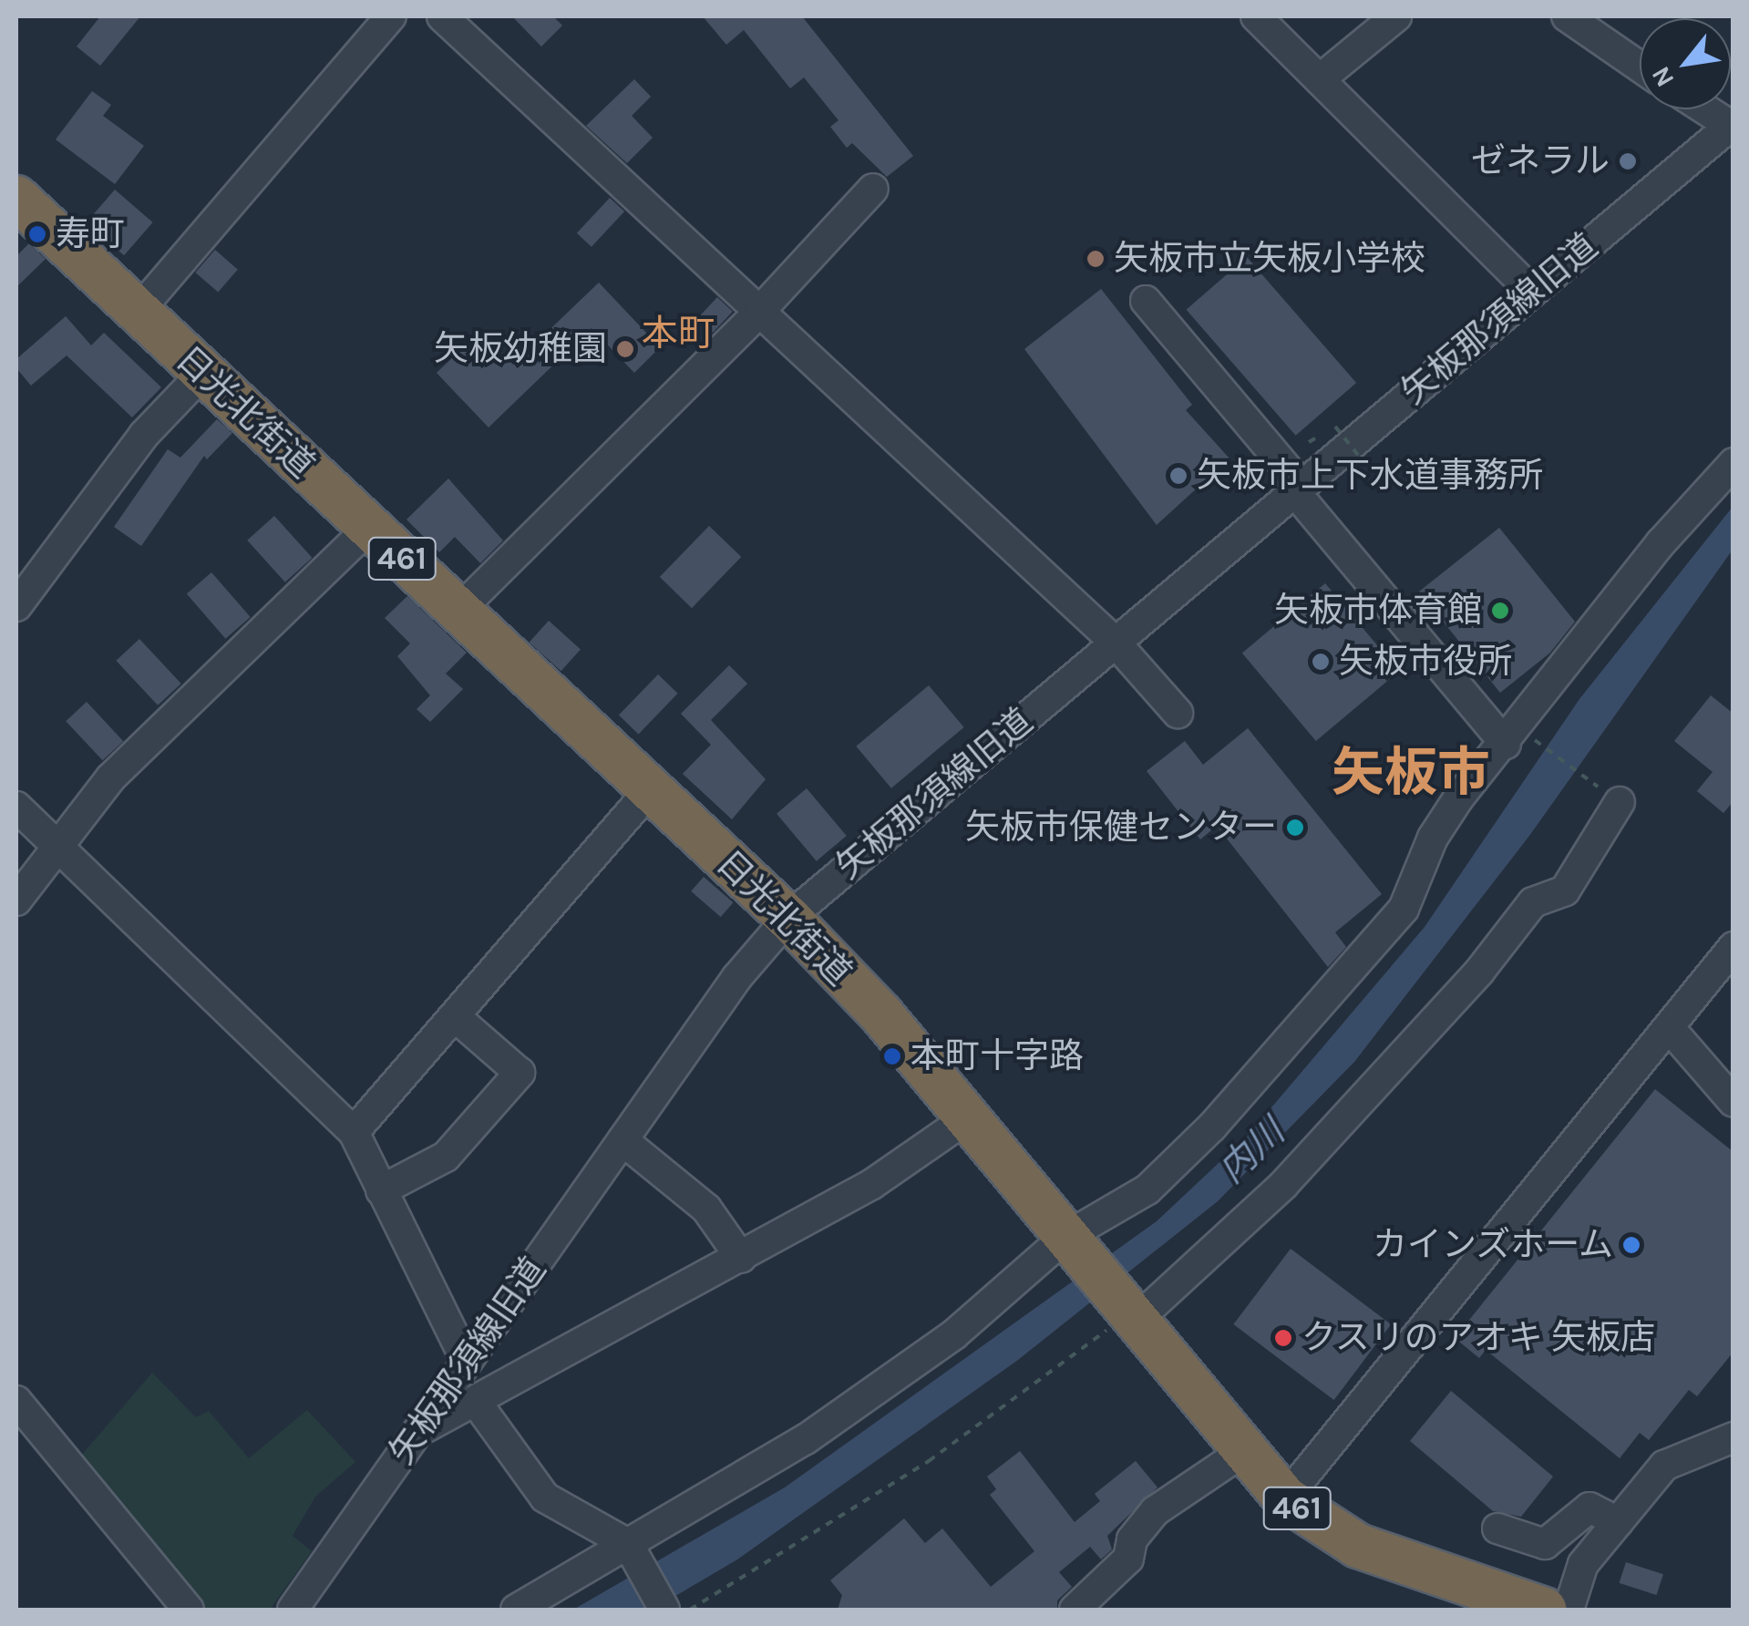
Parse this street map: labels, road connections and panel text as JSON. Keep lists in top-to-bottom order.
{
  "streets": {
    "highway": ["日光北街道", "461"],
    "street": ["矢板那須線旧道"]
  },
  "crossings": [
    ["矢板那須線旧道", "日光北街道"]
  ],
  "districts": ["本町", "矢板市"],
  "water": ["内川"],
  "places": [
    "ゼネラル",
    "寿町",
    "矢板市立矢板小学校",
    "矢板幼稚園",
    "矢板市上下水道事務所",
    "矢板市体育館",
    "矢板市役所",
    "矢板市保健センター",
    "本町十字路",
    "カインズホーム",
    "クスリのアオキ 矢板店"
  ],
  "north": "bottom left"
}
